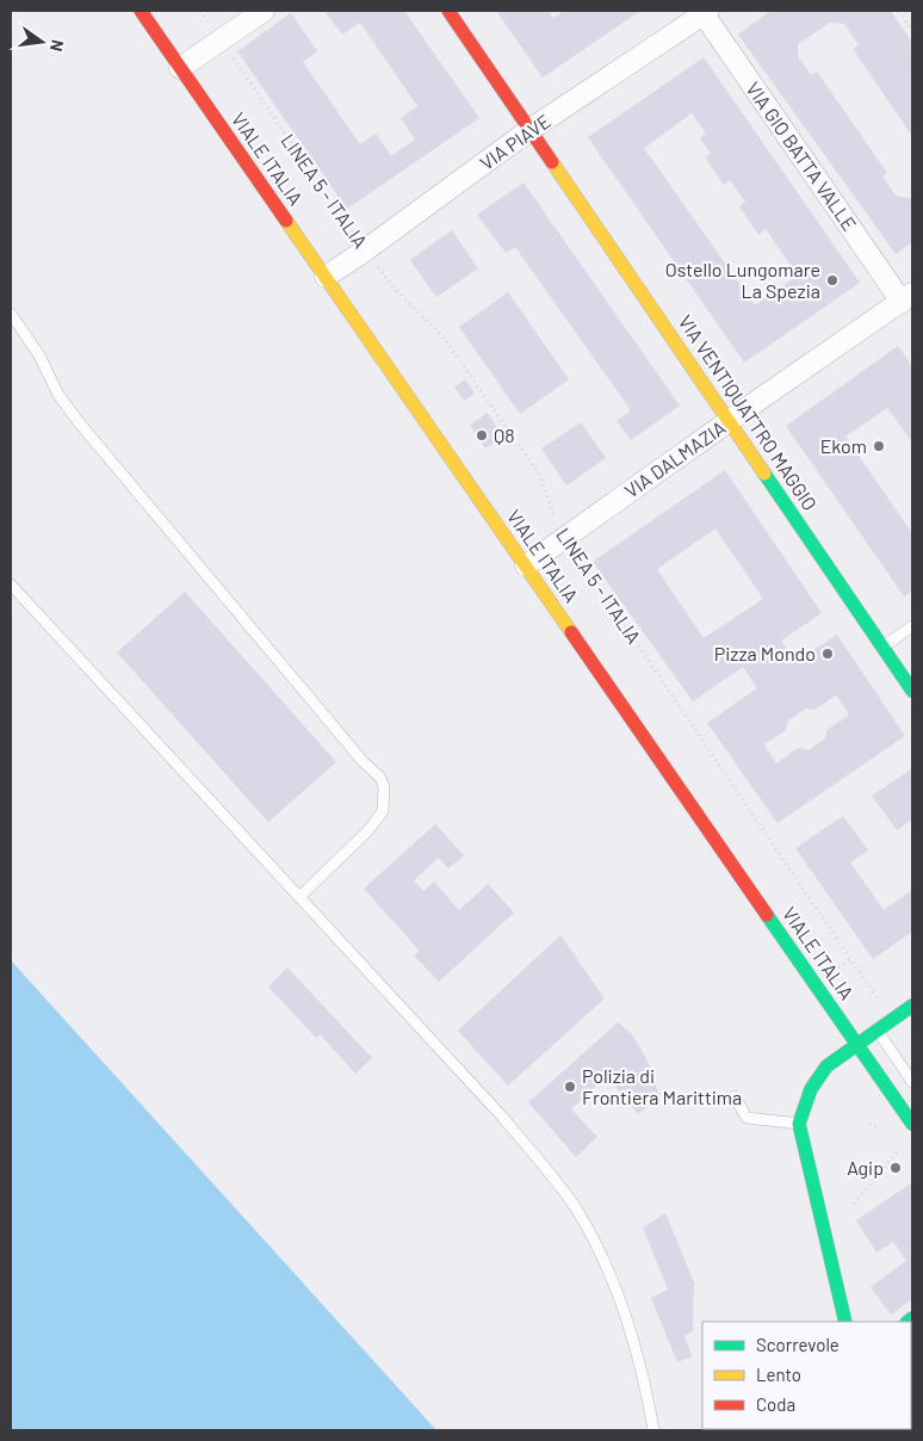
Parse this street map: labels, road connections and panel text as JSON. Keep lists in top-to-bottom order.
{
  "streets": {
    "main road": ["VIALE ITALIA", "VIA VENTIQUATTRO MAGGIO"],
    "street": ["VIA PIAVE", "VIA GIO BATTA VALLE", "VIA DALMAZIA"],
    "path": ["LINEA 5 - ITALIA"]
  },
  "crossings": [
    ["VIA PIAVE", "VIA GIO BATTA VALLE"],
    ["VIA PIAVE", "VIALE ITALIA"],
    ["VIA PIAVE", "LINEA 5 - ITALIA"],
    ["VIA PIAVE", "VIA VENTIQUATTRO MAGGIO"],
    ["VIA GIO BATTA VALLE", "VIA DALMAZIA"],
    ["VIALE ITALIA", "VIA DALMAZIA"],
    ["LINEA 5 - ITALIA", "VIA DALMAZIA"],
    ["VIA VENTIQUATTRO MAGGIO", "VIA DALMAZIA"]
  ],
  "places": [
    "Ostello Lungomare La Spezia",
    "Q8",
    "Ekom",
    "Pizza Mondo",
    "Polizia di Frontiera Marittima",
    "Agip"
  ],
  "legend": ["Scorrevole", "Lento", "Coda"],
  "north": "right"
}
